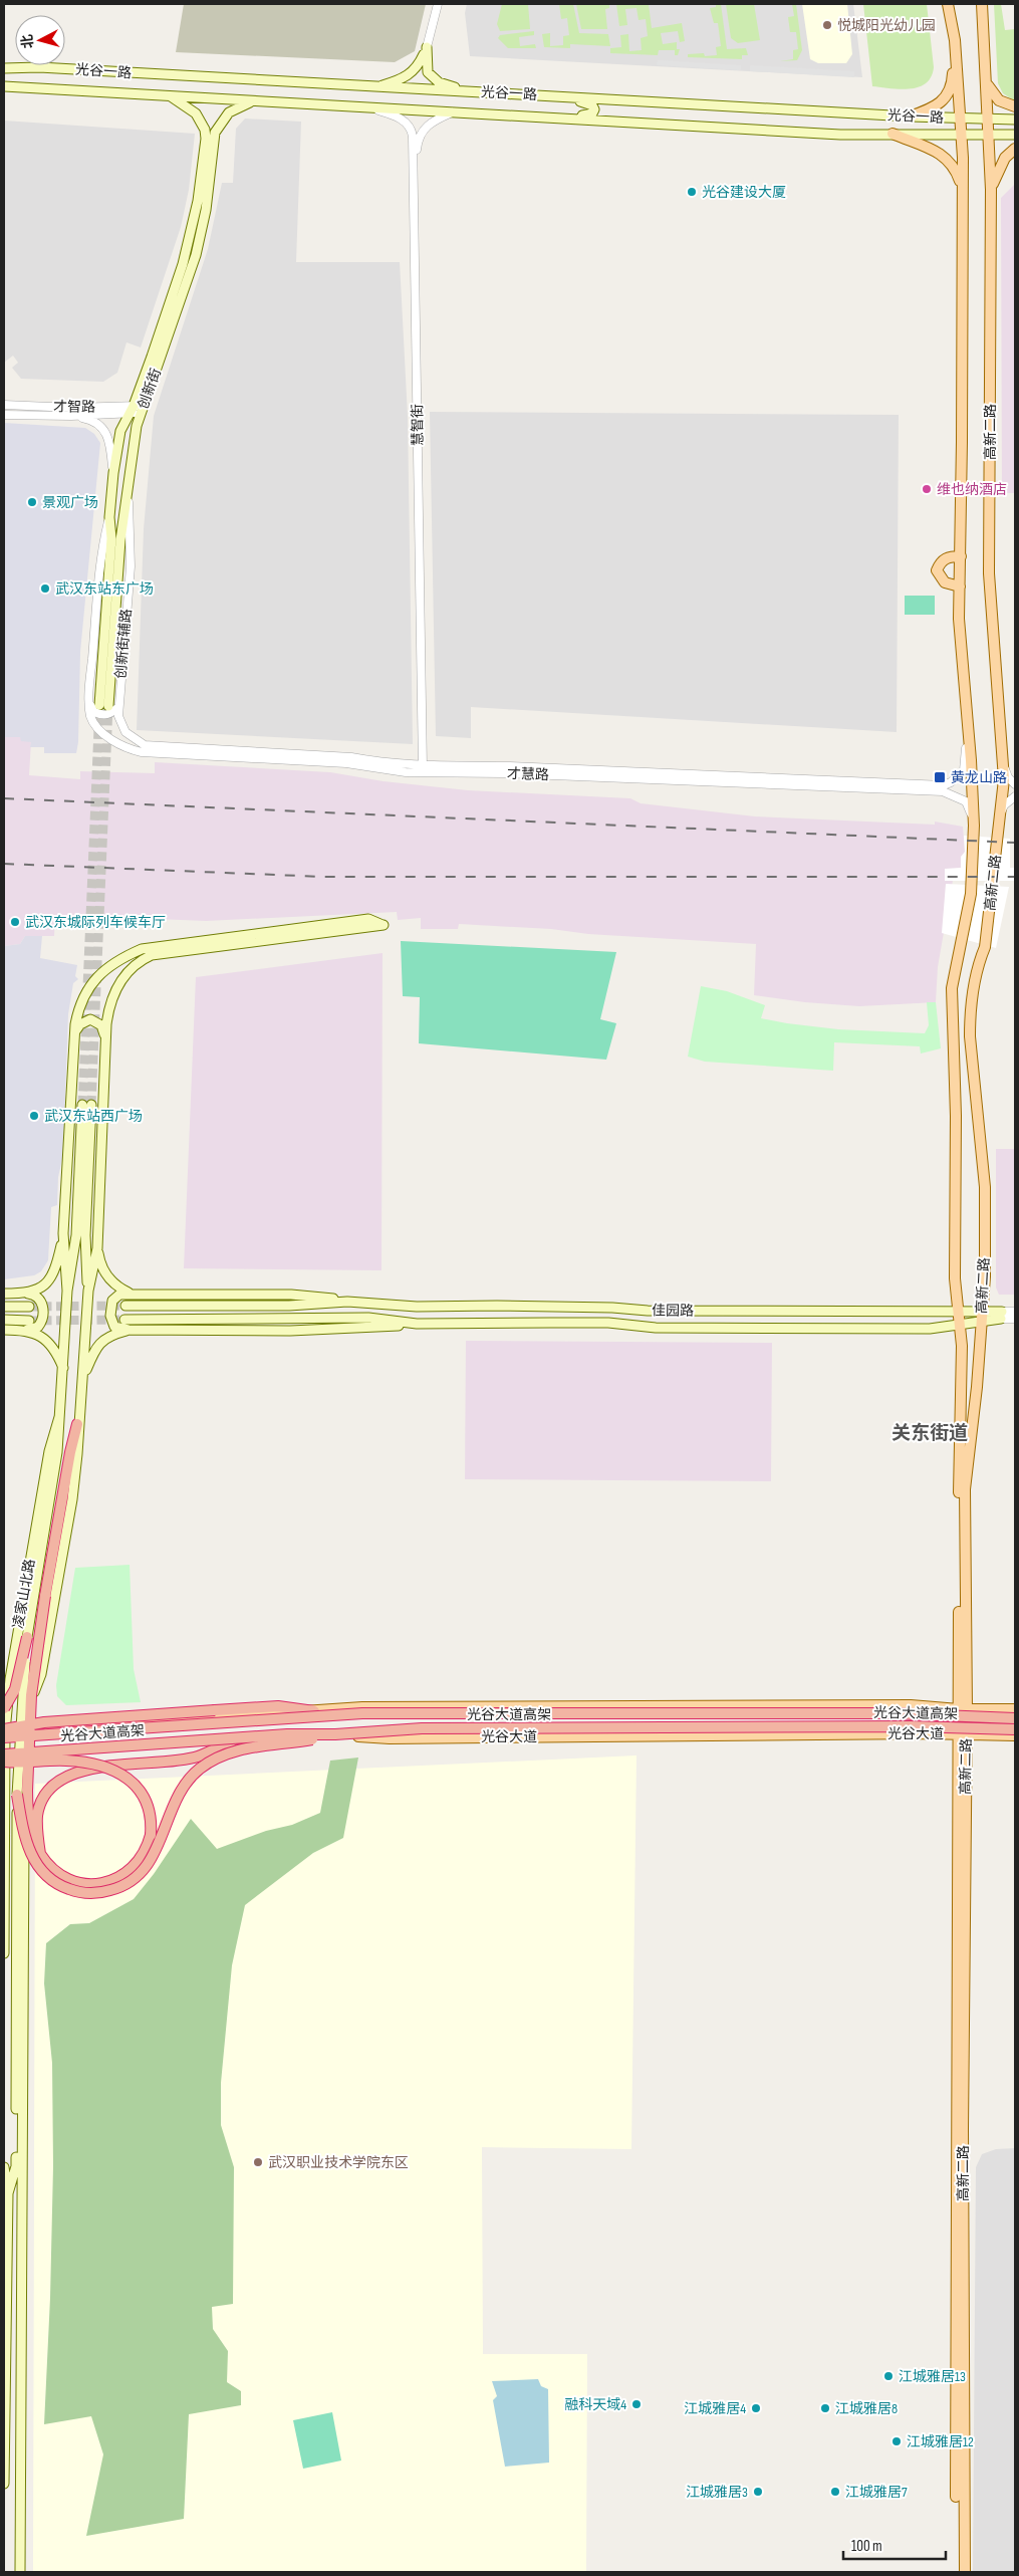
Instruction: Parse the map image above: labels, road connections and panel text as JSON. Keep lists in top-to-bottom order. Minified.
{"streets":{"highway":["光谷大道高架"],"main road":["光谷一路","创新街","高新二路","佳园路","凌家山北路","光谷大道"],"street":["才智路","慧智街","创新街辅路","才慧路"]},"crossings":[["光谷一路","创新街"],["光谷一路","慧智街"],["光谷一路","高新二路"],["创新街","才智路"],["创新街","创新街辅路"],["创新街","才慧路"],["慧智街","才慧路"],["高新二路","才慧路"],["高新二路","佳园路"],["高新二路","光谷大道"],["创新街辅路","才慧路"],["凌家山北路","光谷大道高架"],["凌家山北路","光谷大道"],["光谷大道高架","光谷大道"]],"districts":["关东街道"],"places":{"other":["悦城阳光幼儿园","光谷建设大厦","维也纳酒店","景观广场","武汉东站东广场","武汉东城际列车候车厅","武汉东站西广场","武汉职业技术学院东区","江城雅居13","融科天域4","江城雅居4","江城雅居8","江城雅居12","江城雅居3","江城雅居7"],"transit":["黄龙山路"]},"scale_bar":"100 m","north":"left"}
